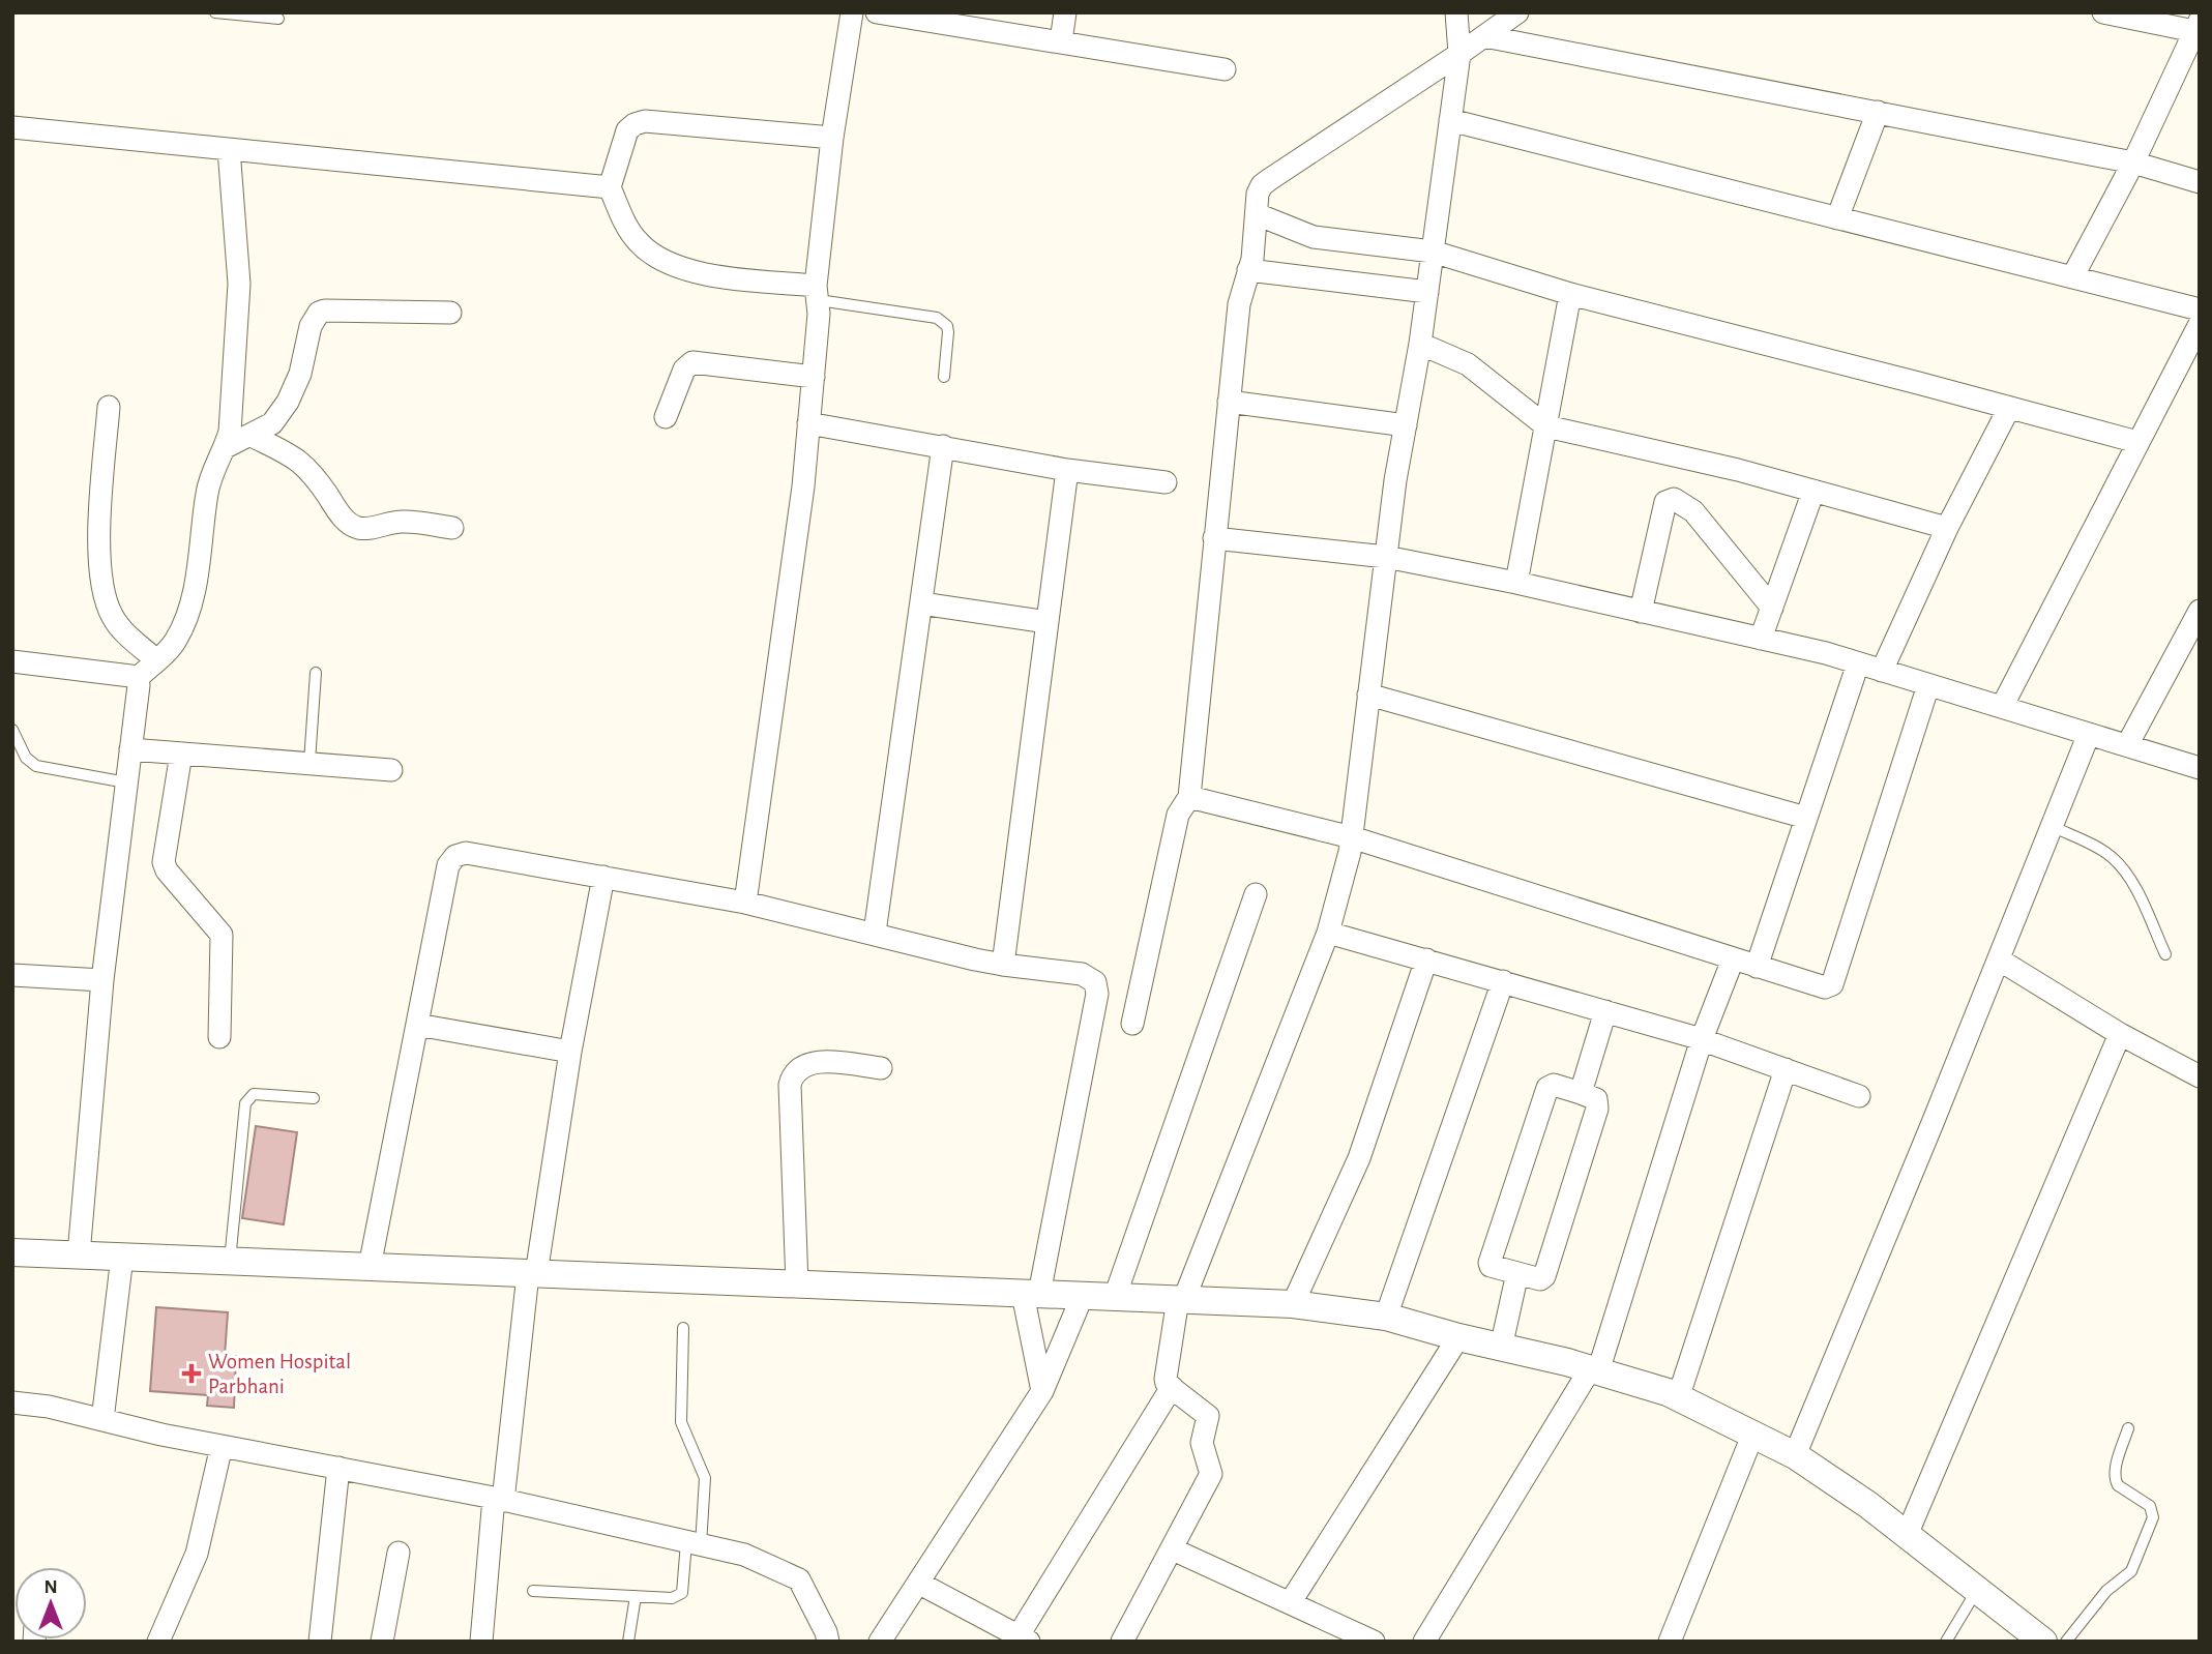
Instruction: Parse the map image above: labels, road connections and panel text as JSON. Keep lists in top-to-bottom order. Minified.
{"places":{"health":["Women Hospital Parbhani"]},"north":"top"}
